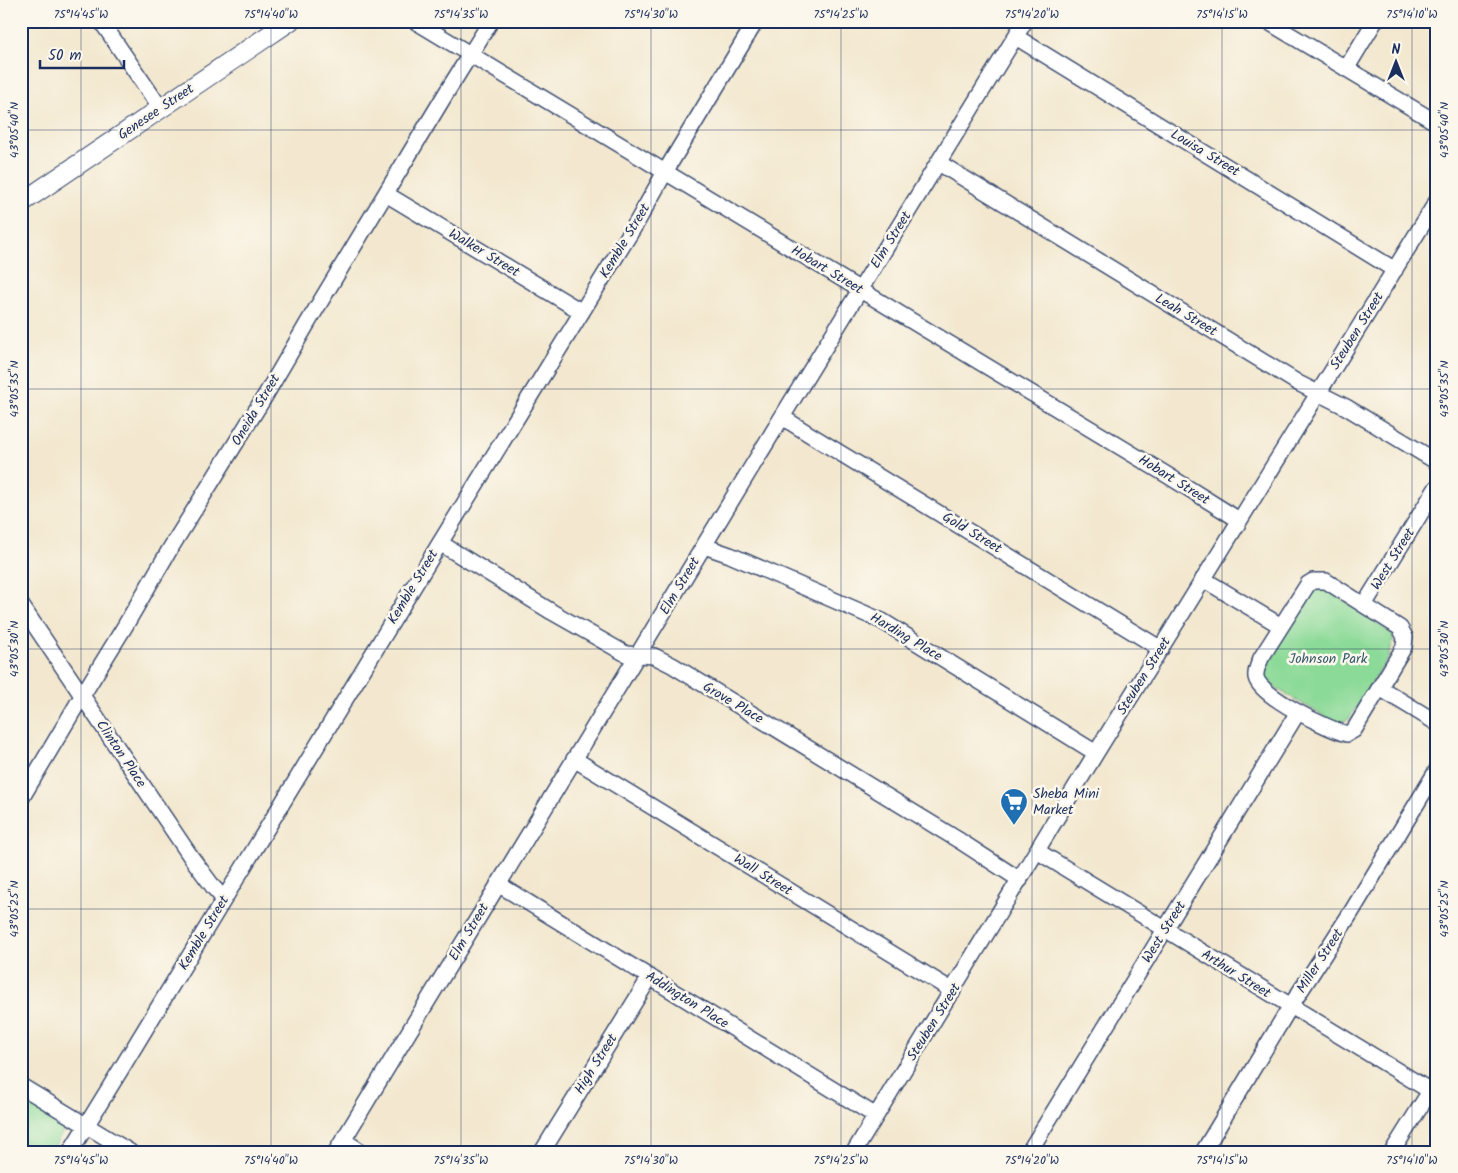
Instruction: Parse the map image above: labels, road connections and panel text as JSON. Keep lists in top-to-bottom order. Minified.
{"streets":{"main road":["Genesee Street"],"street":["Louisa Street","Elm Street","Kemble Street","Walker Street","Hobart Street","Leah Street","Steuben Street","Oneida Street","Gold Street","West Street","Harding Place","Grove Place","Clinton Place","Wall Street","Miller Street","Arthur Street","Addington Place","High Street"]},"crossings":[["Louisa Street","Elm Street"],["Louisa Street","Steuben Street"],["Elm Street","Hobart Street"],["Elm Street","Leah Street"],["Elm Street","Gold Street"],["Elm Street","Harding Place"],["Elm Street","Grove Place"],["Elm Street","Wall Street"],["Elm Street","Addington Place"],["Kemble Street","Walker Street"],["Kemble Street","Hobart Street"],["Kemble Street","Grove Place"],["Kemble Street","Clinton Place"],["Walker Street","Oneida Street"],["Hobart Street","Steuben Street"],["Hobart Street","Oneida Street"],["Leah Street","Steuben Street"],["Steuben Street","Gold Street"],["Steuben Street","Harding Place"],["Steuben Street","Grove Place"],["Steuben Street","Wall Street"],["Steuben Street","Arthur Street"],["Steuben Street","Addington Place"],["Oneida Street","Clinton Place"],["West Street","Arthur Street"],["Miller Street","Arthur Street"],["Addington Place","High Street"]],"parks":["Johnson Park"],"places":{"supermarket":["Sheba Mini Market"]},"scale_bar":"50 m","north":"top","coordinates":["75°14'45\"W","75°14'40\"W","75°14'35\"W","75°14'30\"W","75°14'25\"W","75°14'20\"W","75°14'15\"W","75°14'10\"W","43°05'40\"N","43°05'35\"N","43°05'30\"N","43°05'25\"N"]}
